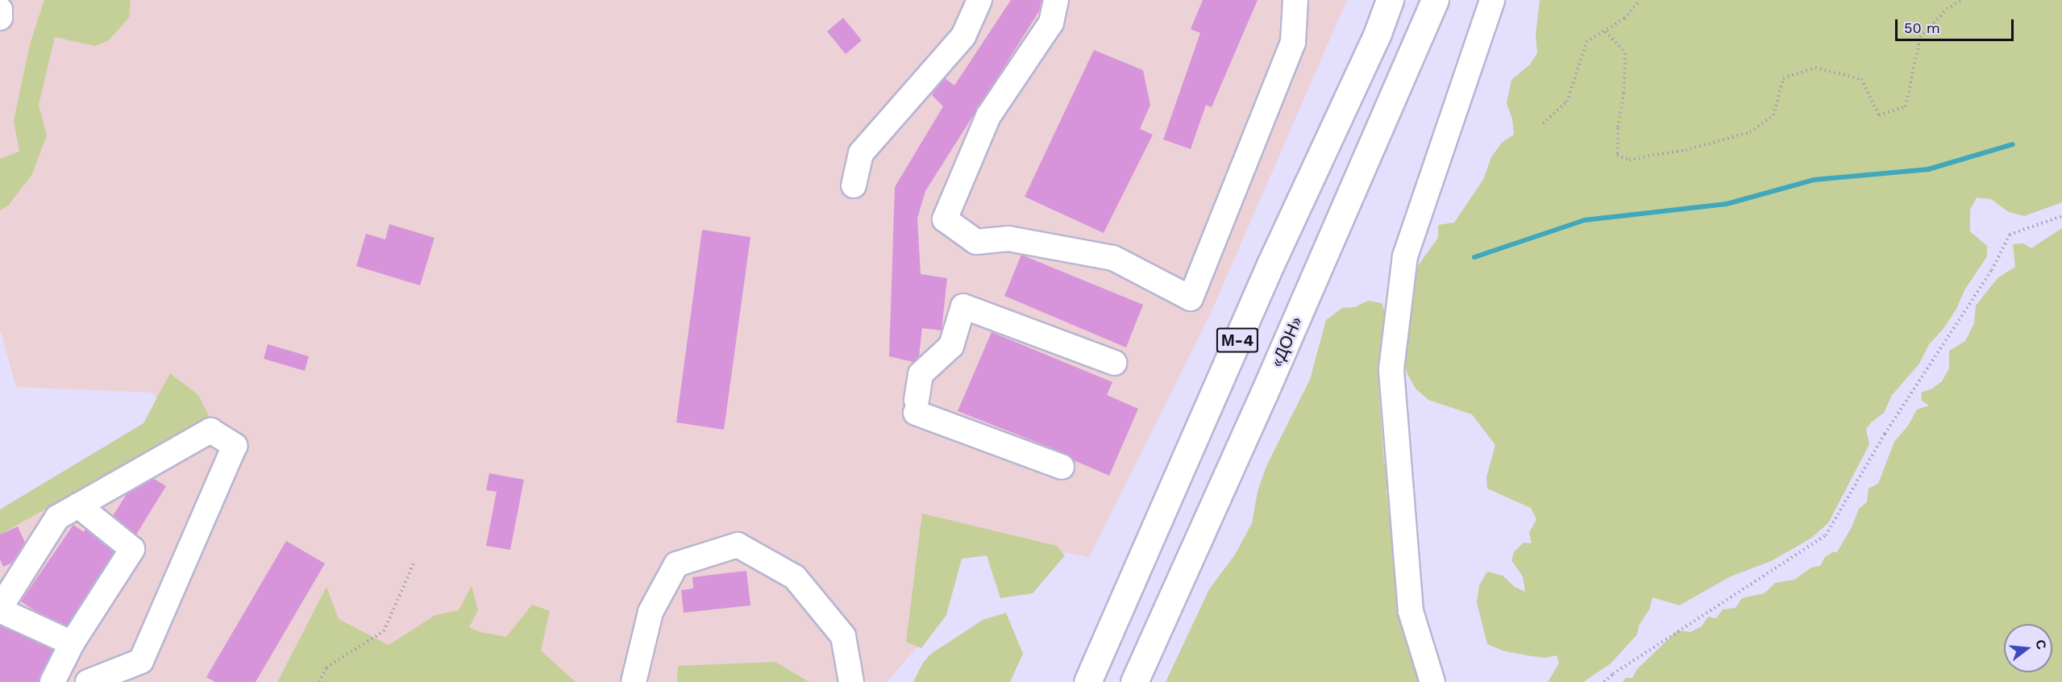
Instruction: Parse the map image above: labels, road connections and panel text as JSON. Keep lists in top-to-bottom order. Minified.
{"streets":{"highway":["М-4","«ДОН»"]},"scale_bar":"50 m","north":"right"}
